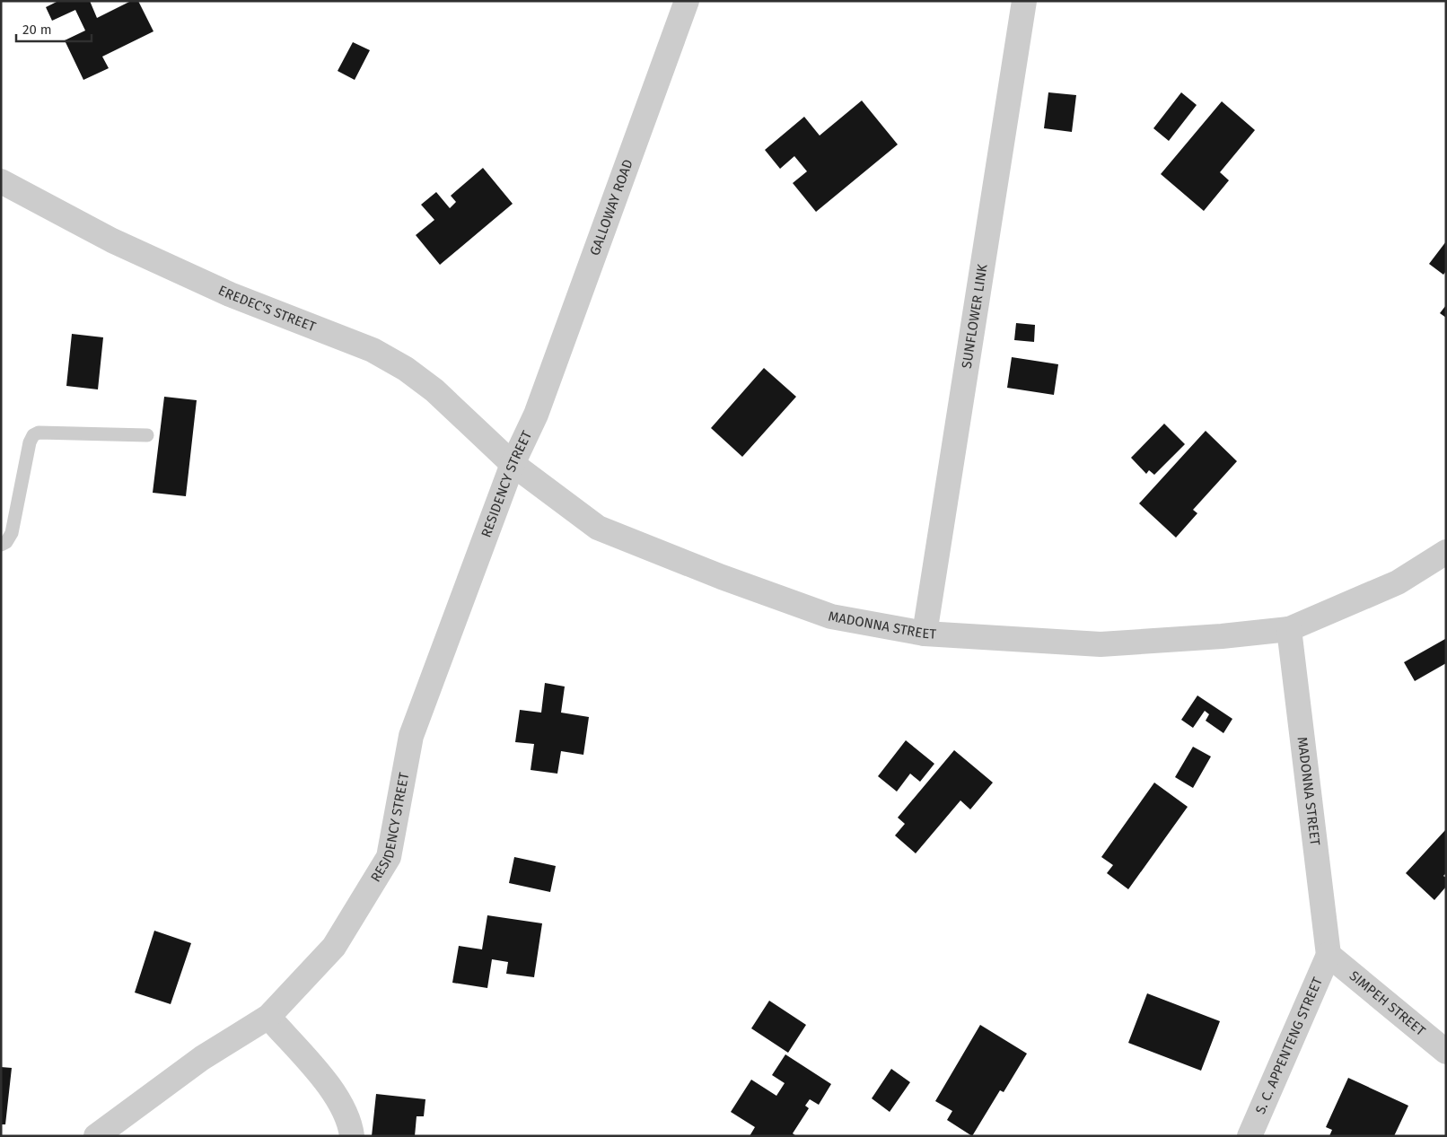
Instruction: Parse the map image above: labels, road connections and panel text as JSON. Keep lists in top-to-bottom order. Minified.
{"streets":{"street":["GALLOWAY ROAD","EREDEC'S STREET","SUNFLOWER LINK","RESIDENCY STREET","MADONNA STREET","SIMPEH STREET","S. C. APPENTENG STREET"]},"crossings":[["GALLOWAY ROAD","RESIDENCY STREET"],["EREDEC'S STREET","RESIDENCY STREET"],["EREDEC'S STREET","MADONNA STREET"],["SUNFLOWER LINK","MADONNA STREET"],["RESIDENCY STREET","MADONNA STREET"],["MADONNA STREET","SIMPEH STREET"],["MADONNA STREET","S. C. APPENTENG STREET"],["SIMPEH STREET","S. C. APPENTENG STREET"]],"scale_bar":"20 m"}
